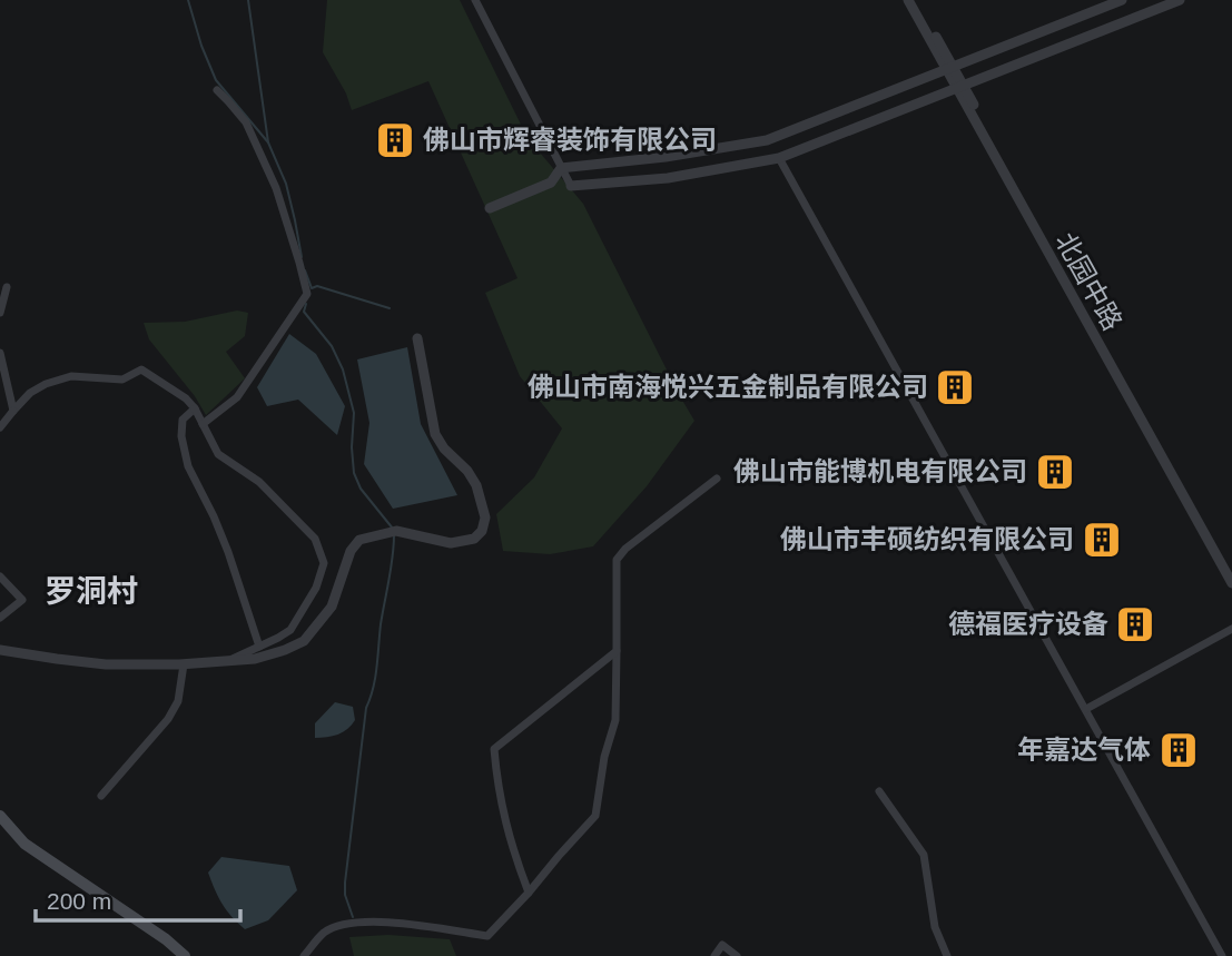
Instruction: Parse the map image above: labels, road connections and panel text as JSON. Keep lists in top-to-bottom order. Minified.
{"streets":{"street":["北园中路"]},"districts":["罗洞村"],"places":{"building":["佛山市辉睿装饰有限公司","佛山市南海悦兴五金制品有限公司","佛山市能博机电有限公司","佛山市丰硕纺织有限公司","德福医疗设备","年嘉达气体"]},"scale_bar":"200 m"}
